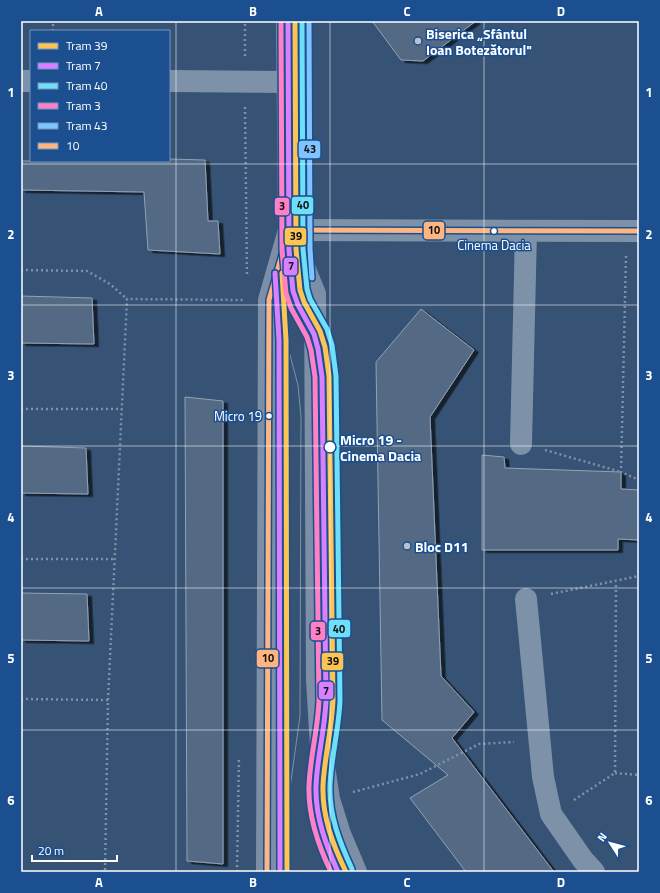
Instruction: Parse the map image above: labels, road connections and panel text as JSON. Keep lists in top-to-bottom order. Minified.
{"places":["Biserica „Sfântul Ioan Botezătorul\"","Cinema Dacia","Micro 19","Micro 19 - Cinema Dacia","Bloc D11"],"lines":["tram line 39","tram line 7","tram line 40","tram line 3","tram line 43","transit line 10"],"legend":["Tram 39","Tram 7","Tram 40","Tram 3","Tram 43","10"],"scale_bar":"20 m","north":"top left","grid":{"columns":["A","B","C","D"],"rows":["1","2","3","4","5","6"]}}
